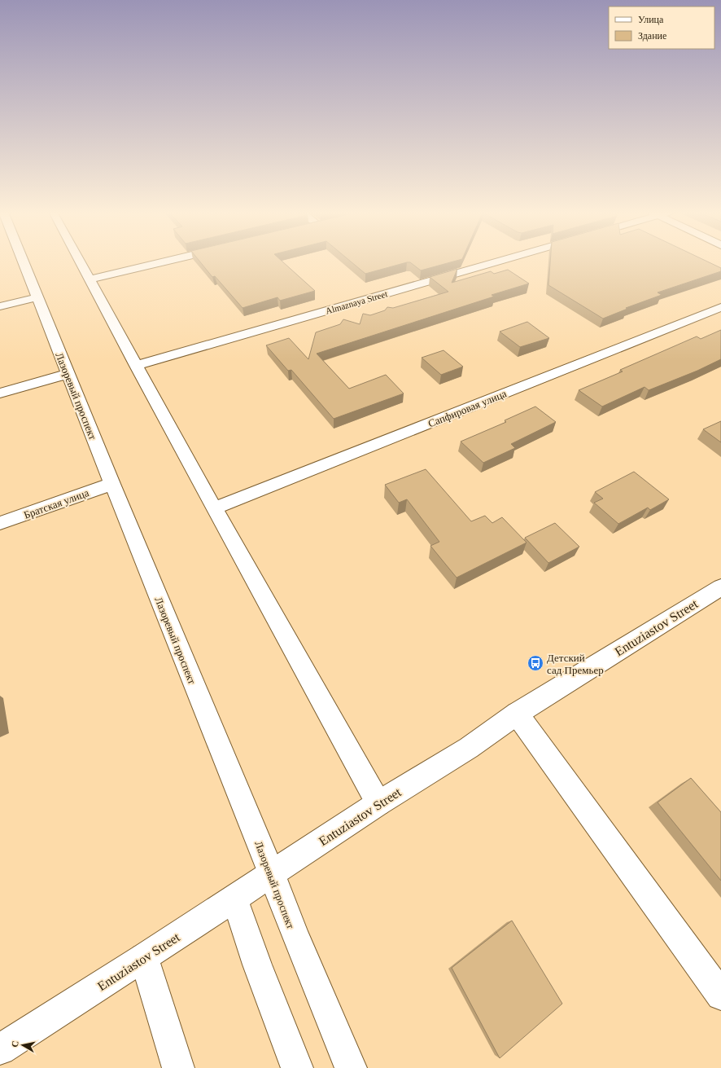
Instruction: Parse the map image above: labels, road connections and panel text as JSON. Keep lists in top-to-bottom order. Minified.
{"streets":{"street":["Almaznaya Street","Лазоревый проспект","Сапфировая улица","Братская улица","Entuziastov Street"]},"crossings":[["Лазоревый проспект","Братская улица"],["Лазоревый проспект","Entuziastov Street"]],"places":{"bus stop":["Детский сад Премьер"]},"legend":["Улица","Здание"],"north":"left"}
